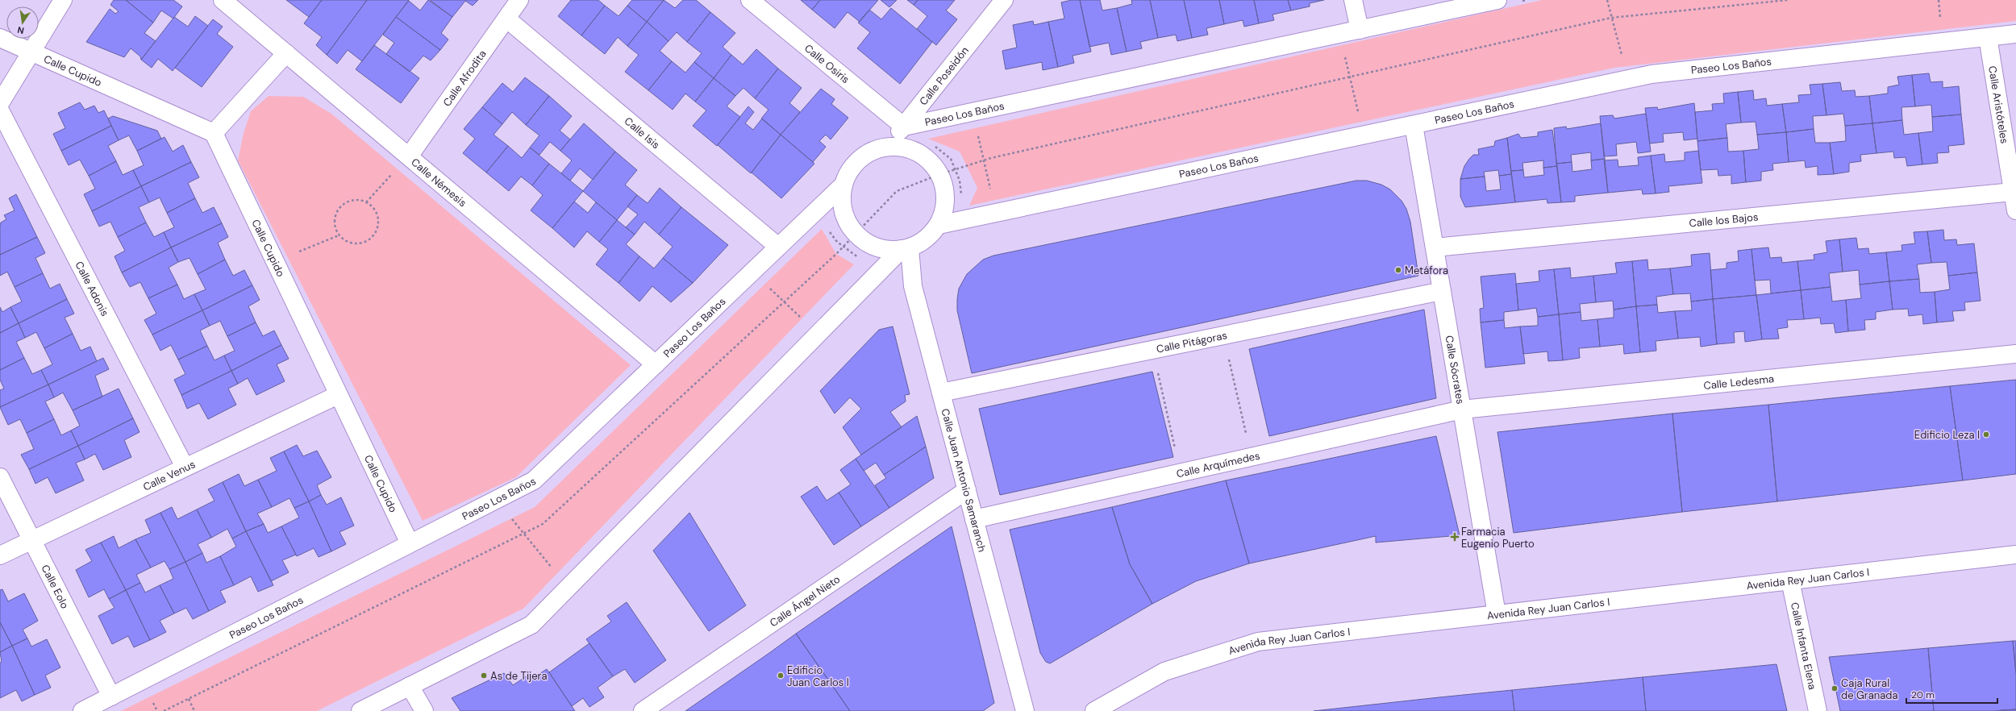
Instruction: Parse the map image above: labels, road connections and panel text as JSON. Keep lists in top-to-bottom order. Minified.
{"streets":{"street":["Calle Osiris","Paseo Los Baños","Calle Cupido","Calle Poseidón","Calle Afrodita","Calle Aristóteles","Calle Isis","Calle Némesis","Calle los Bajos","Calle Adonis","Calle Pitágoras","Calle Sócrates","Calle Ledesma","Calle Arquímedes","Calle Venus","Calle Juan Antonio Samaranch","Avenida Rey Juan Carlos I","Calle Eolo","Calle Ángel Nieto","Calle Infanta Elena"]},"crossings":[["Calle Osiris","Paseo Los Baños"],["Calle Osiris","Calle Poseidón"],["Paseo Los Baños","Calle Cupido"],["Paseo Los Baños","Calle Poseidón"],["Paseo Los Baños","Calle Aristóteles"],["Paseo Los Baños","Calle Isis"],["Paseo Los Baños","Calle Némesis"],["Paseo Los Baños","Calle Sócrates"],["Paseo Los Baños","Calle Eolo"],["Calle Cupido","Calle Venus"],["Calle Afrodita","Calle Isis"],["Calle Afrodita","Calle Némesis"],["Calle Aristóteles","Calle los Bajos"],["Calle los Bajos","Calle Sócrates"],["Calle Adonis","Calle Venus"],["Calle Pitágoras","Calle Sócrates"],["Calle Pitágoras","Calle Juan Antonio Samaranch"],["Calle Sócrates","Calle Ledesma"],["Calle Sócrates","Calle Arquímedes"],["Calle Sócrates","Avenida Rey Juan Carlos I"],["Calle Ledesma","Calle Arquímedes"],["Calle Arquímedes","Calle Juan Antonio Samaranch"],["Calle Venus","Calle Eolo"],["Calle Juan Antonio Samaranch","Calle Ángel Nieto"],["Avenida Rey Juan Carlos I","Calle Infanta Elena"]],"places":{"other":["Metáfora","Edificio Leza I","As de Tijera","Edificio Juan Carlos I","Caja Rural de Granada"],"health":["Farmacia Eugenio Puerto"]},"scale_bar":"20 m","north":"bottom"}
